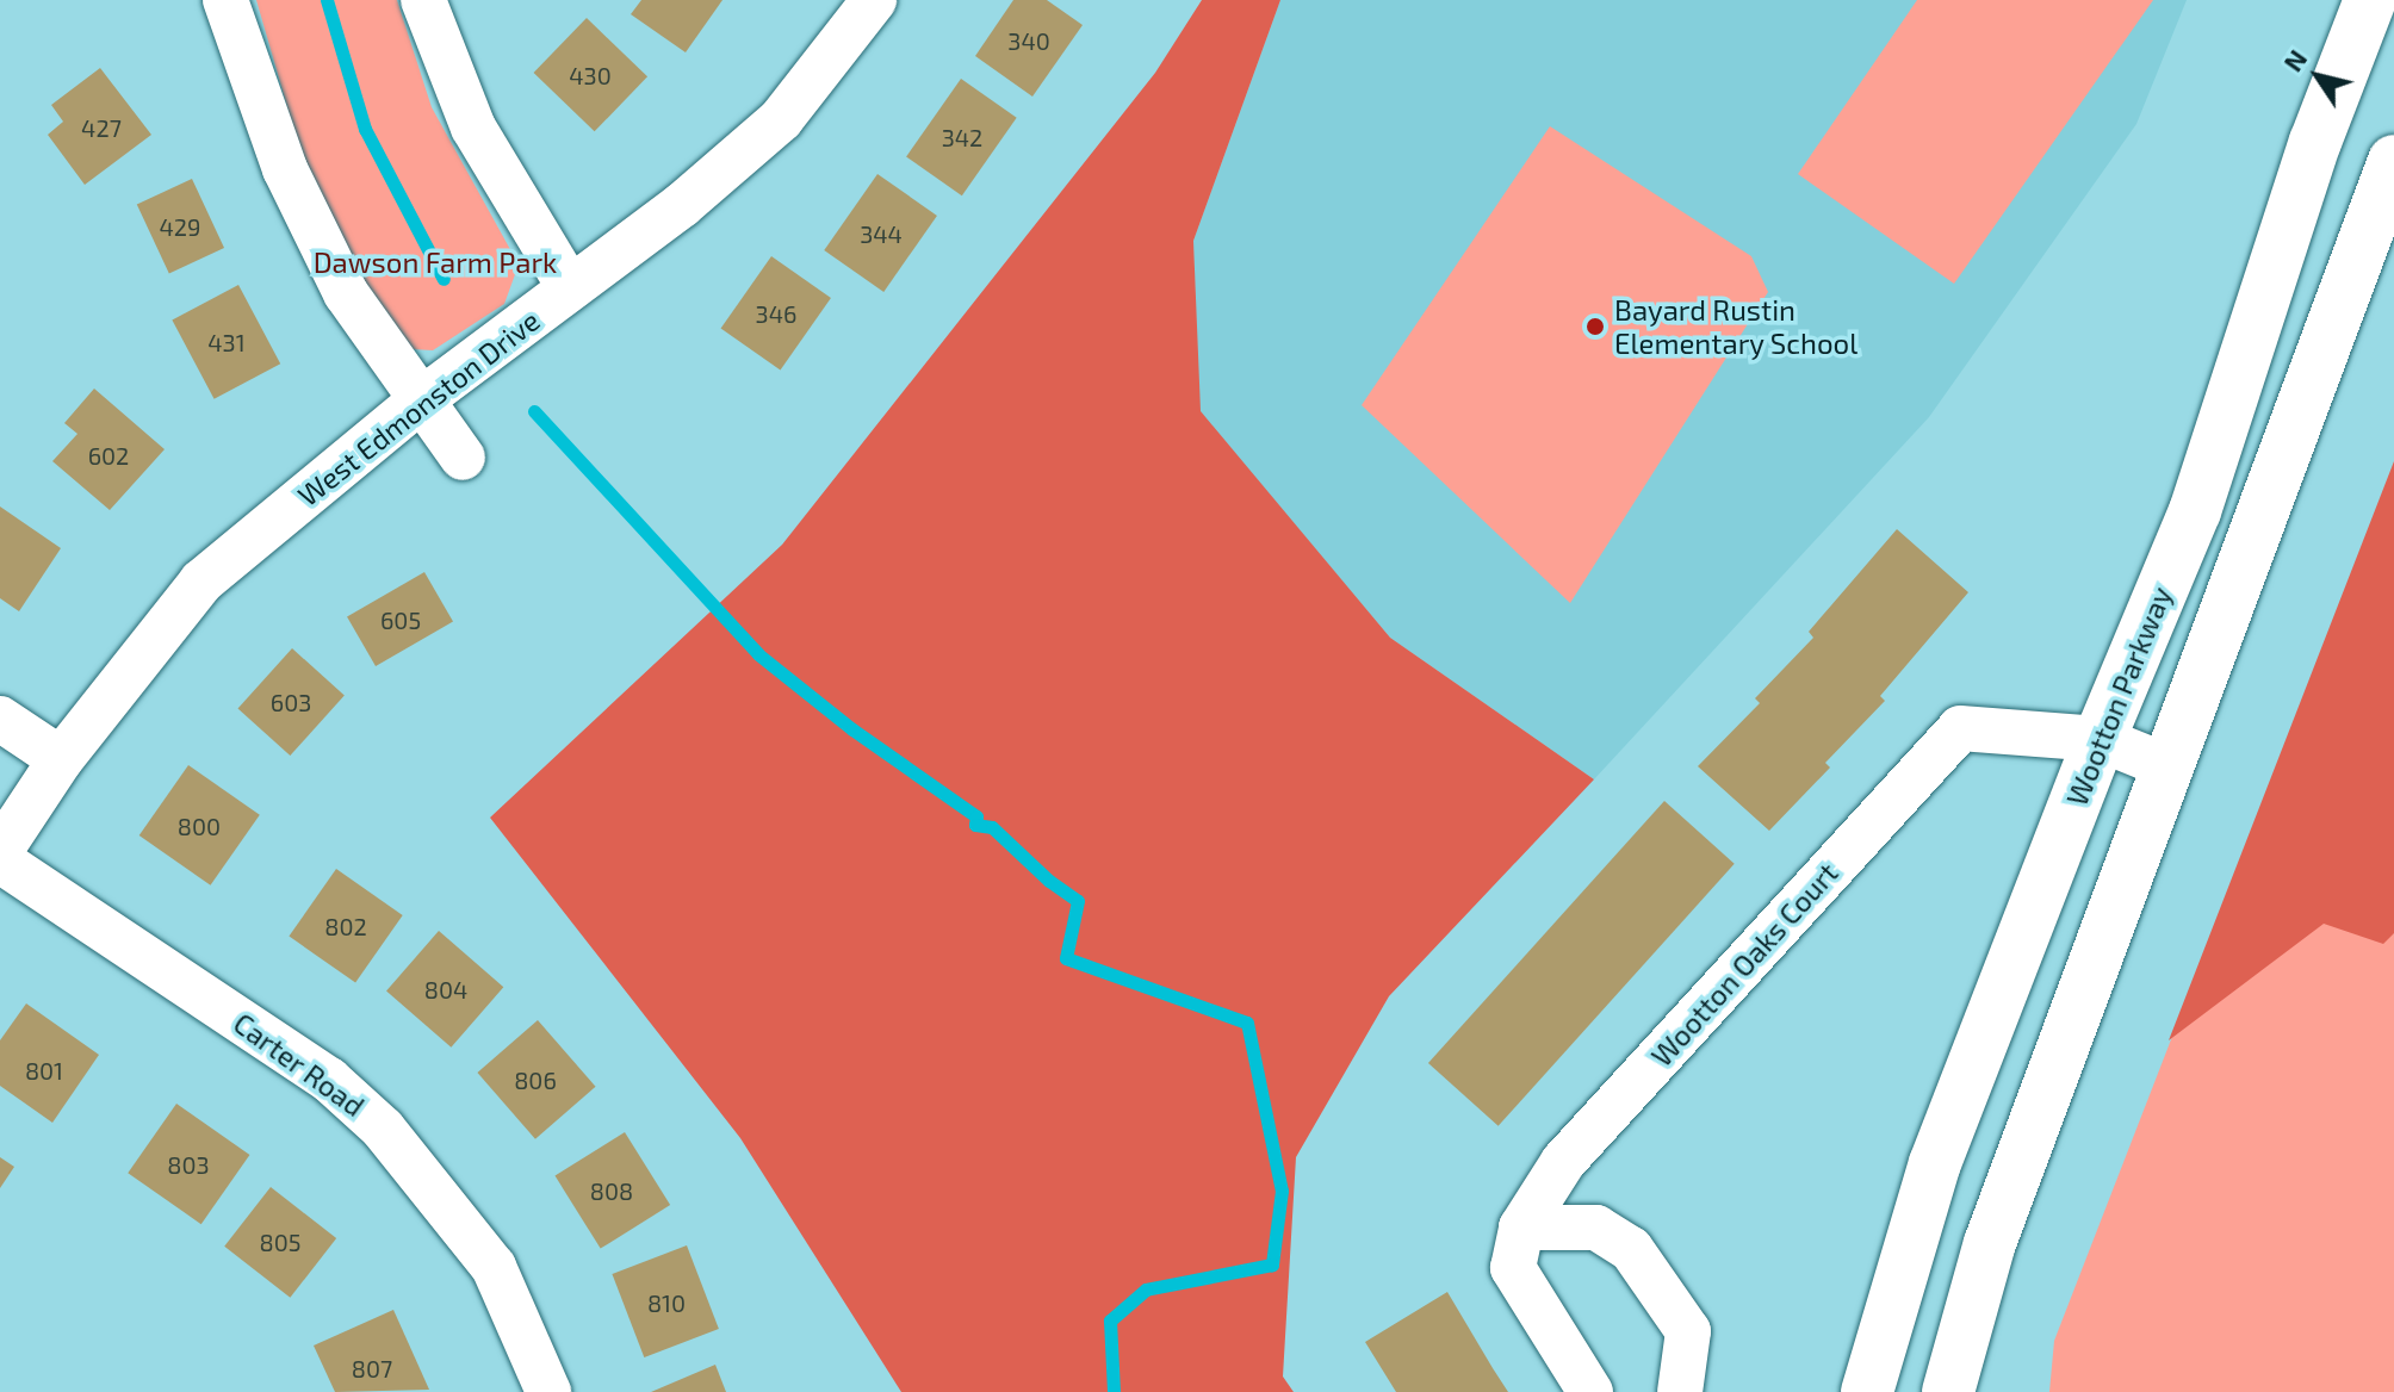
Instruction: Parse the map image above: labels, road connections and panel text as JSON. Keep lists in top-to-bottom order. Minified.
{"streets":{"main road":["Wootton Parkway"],"street":["West Edmonston Drive","Wootton Oaks Court","Carter Road"]},"crossings":[["Wootton Parkway","Wootton Oaks Court"]],"parks":["Dawson Farm Park"],"places":["Bayard Rustin Elementary School"],"house_numbers":["340","430","427","342","429","344","346","431","602","605","603","800","802","804","801","806","803","808","805","810","807"],"north":"top left"}
